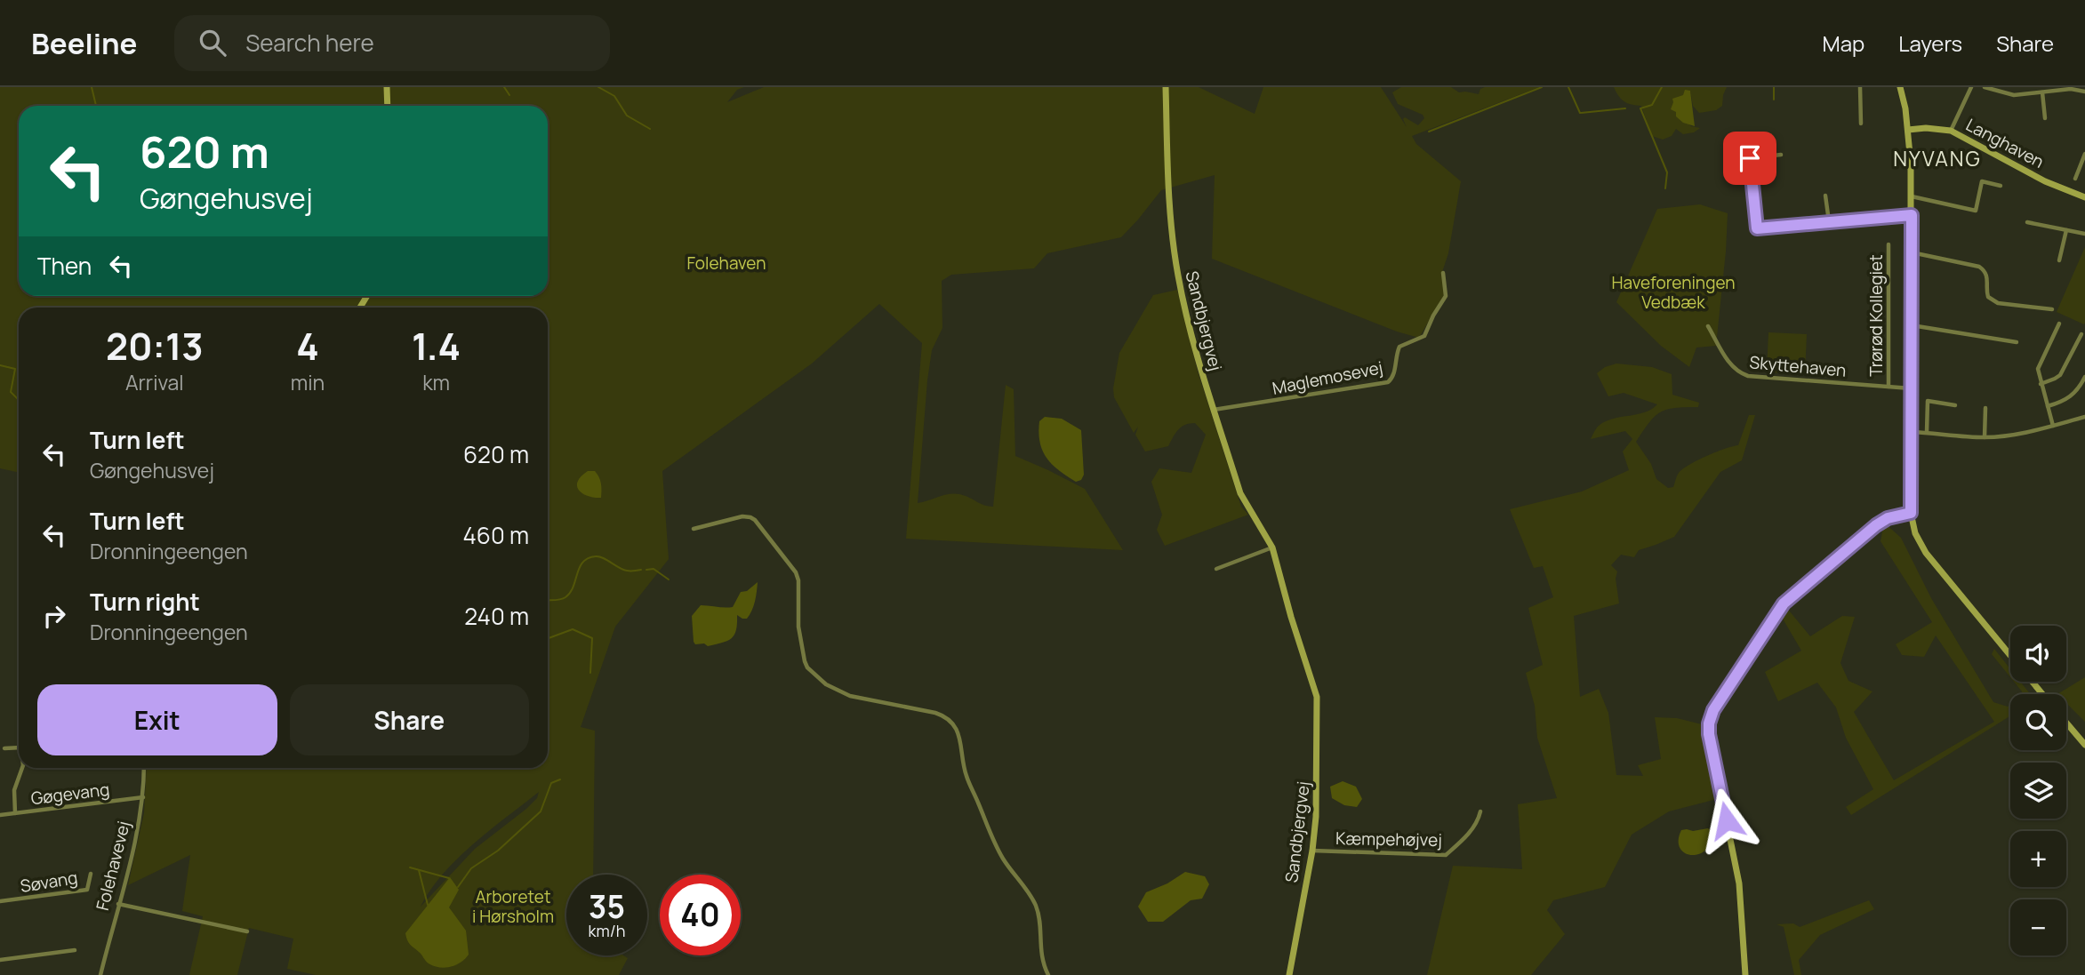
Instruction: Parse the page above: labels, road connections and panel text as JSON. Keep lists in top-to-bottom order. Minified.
{"streets":{"street":["Langhaven","Trørød Kollegiet","Sandbjergvej","Skyttehaven","Maglemosevej","Gøgevang","Kæmpehøjvej","Folehavevej","Søvang"]},"crossings":[["Trørød Kollegiet","Skyttehaven"],["Sandbjergvej","Maglemosevej"],["Sandbjergvej","Kæmpehøjvej"],["Gøgevang","Folehavevej"]],"districts":["NYVANG"],"parks":["Folehaven","Haveforeningen Vedbæk","Arboretet i Hørsholm"],"page":{"header":"Beeline","search":"Search here","nav":["Map","Layers","Share"],"turn":["620 m","Gøngehusvej"],"then":"Then","eta":["20:13","Arrival","4","min","1.4","km"],"list":[{"name":"Turn left","note":"Gøngehusvej","value":"620 m"},{"name":"Turn left","note":"Dronningeengen","value":"460 m"},{"name":"Turn right","note":"Dronningeengen","value":"240 m"}],"map_buttons":["+","−"],"buttons":["Exit","Share"],"speed":"35 km/h","limit":"40"}}
